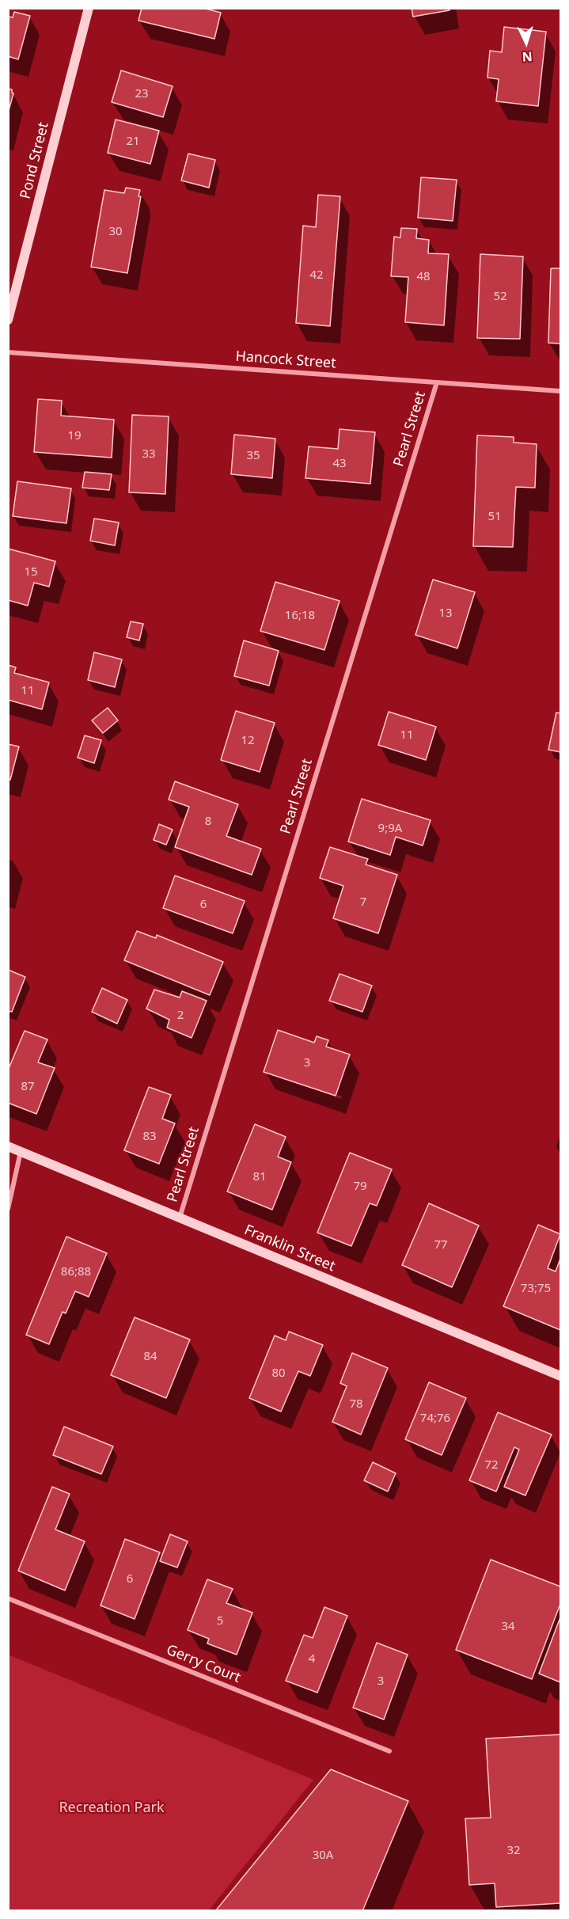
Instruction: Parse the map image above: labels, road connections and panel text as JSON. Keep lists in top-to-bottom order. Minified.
{"streets":{"main road":["Pond Street","Franklin Street"],"street":["Hancock Street","Pearl Street","Gerry Court"]},"crossings":[["Hancock Street","Pearl Street"],["Pearl Street","Franklin Street"]],"parks":["Recreation Park"],"house_numbers":["23","21","30","42","48","52","19","33","35","43","51","15","13","16;18","11","11","12","8","9;9A","7","6","2","3","87","83","81","79","77","86;88","73;75","84","80","78","74;76","72","6","5","34","4","3","32","30A"],"north":"bottom"}
